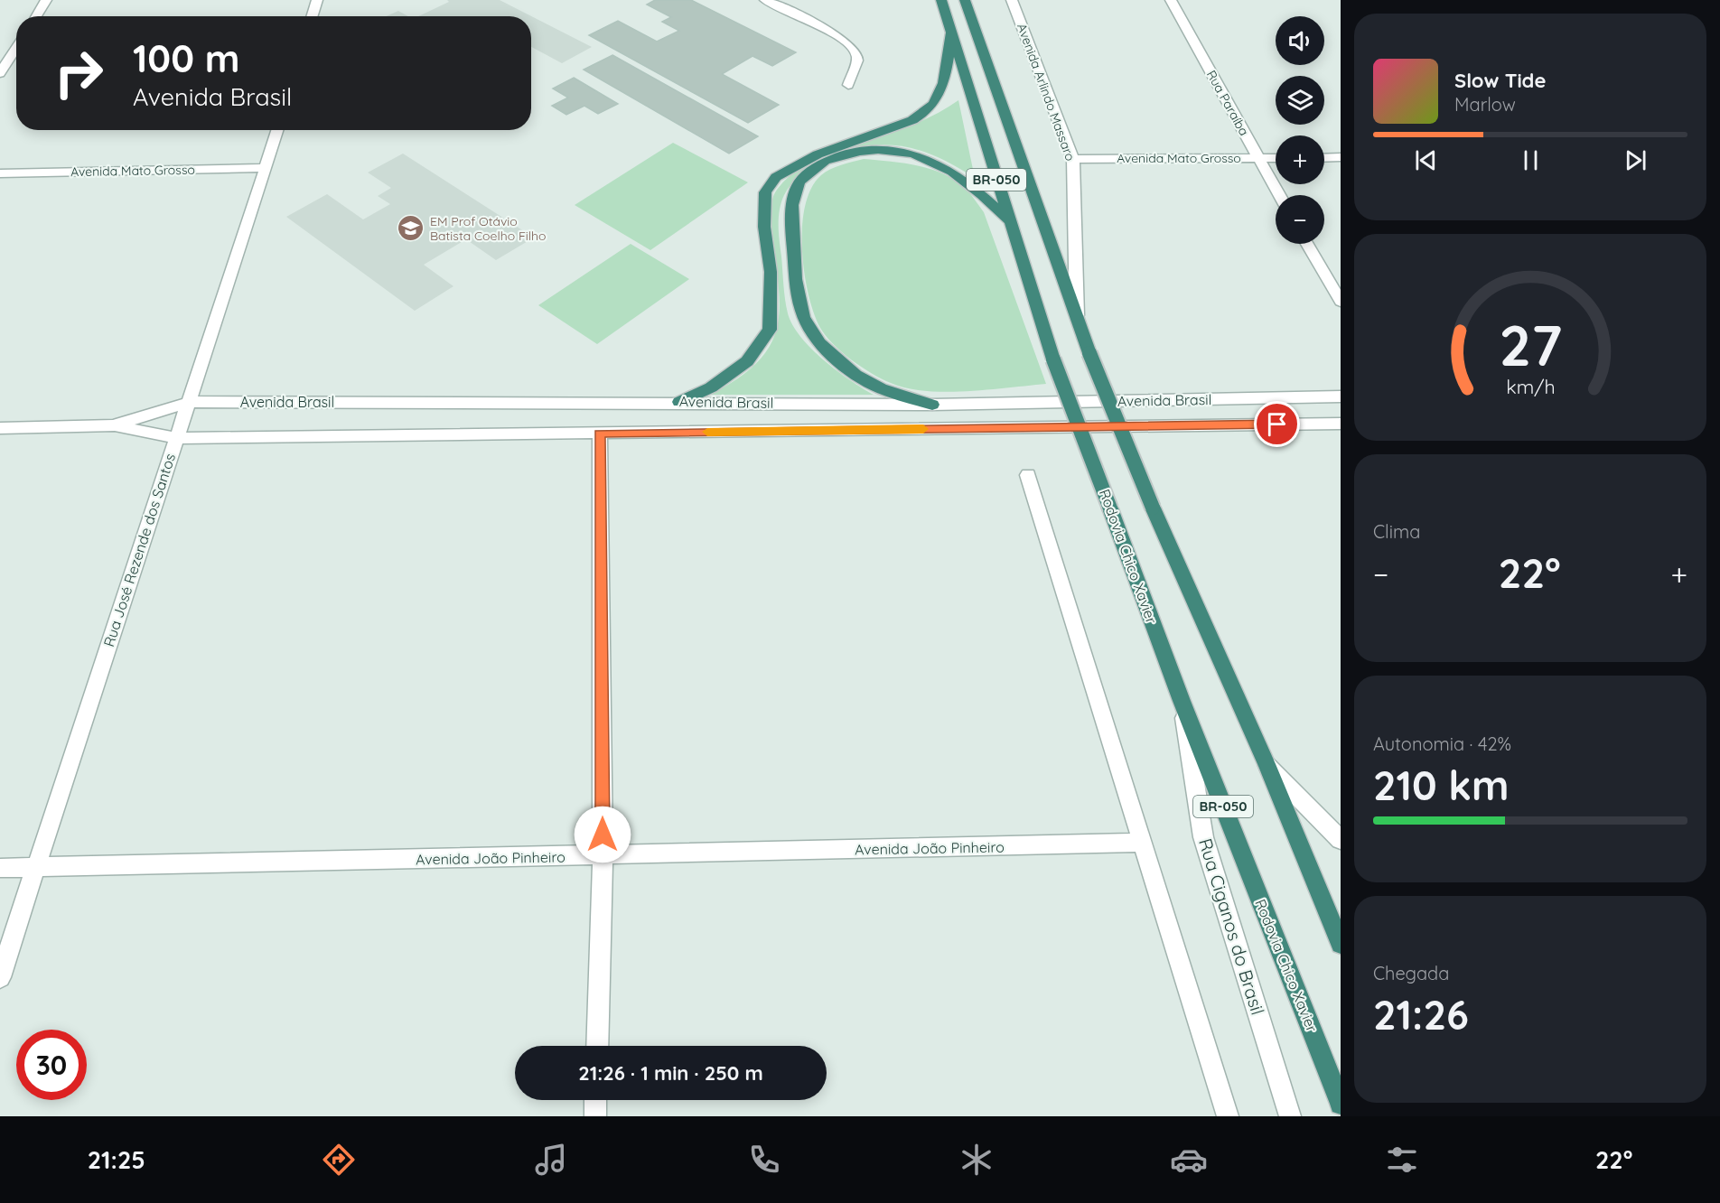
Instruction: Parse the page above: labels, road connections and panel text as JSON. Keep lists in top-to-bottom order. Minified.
{"streets":{"highway":["BR-050","Rodovia Chico Xavier"],"street":["Avenida Arlindo Massaro","Rua Paraíba","Avenida Mato Grosso","Avenida Brasil","Rua José Rezende dos Santos","Avenida João Pinheiro","Rua Ciganos do Brasil"]},"crossings":[["Avenida Arlindo Massaro","Avenida Mato Grosso"],["Avenida Arlindo Massaro","BR-050"],["Rua Paraíba","Avenida Mato Grosso"],["Avenida Mato Grosso","Rua José Rezende dos Santos"],["Avenida Brasil","Rua José Rezende dos Santos"],["Rua José Rezende dos Santos","Avenida João Pinheiro"],["Rodovia Chico Xavier","Rua Ciganos do Brasil"]],"places":{"school or university":["EM Prof Otávio Batista Coelho Filho"]},"page":{"map_buttons":["+","−"],"turn":["100 m","Avenida Brasil"],"song":["Slow Tide","Marlow"],"tile":["Clima",["Autonomia · 42%","210 km"],["Chegada","21:26"]],"heat":["−","22°","+"],"limit":"30","trip":"21:26 · 1 min · 250 m","tabs":["21:25","22°"],"gauge":["27","km/h"]}}
